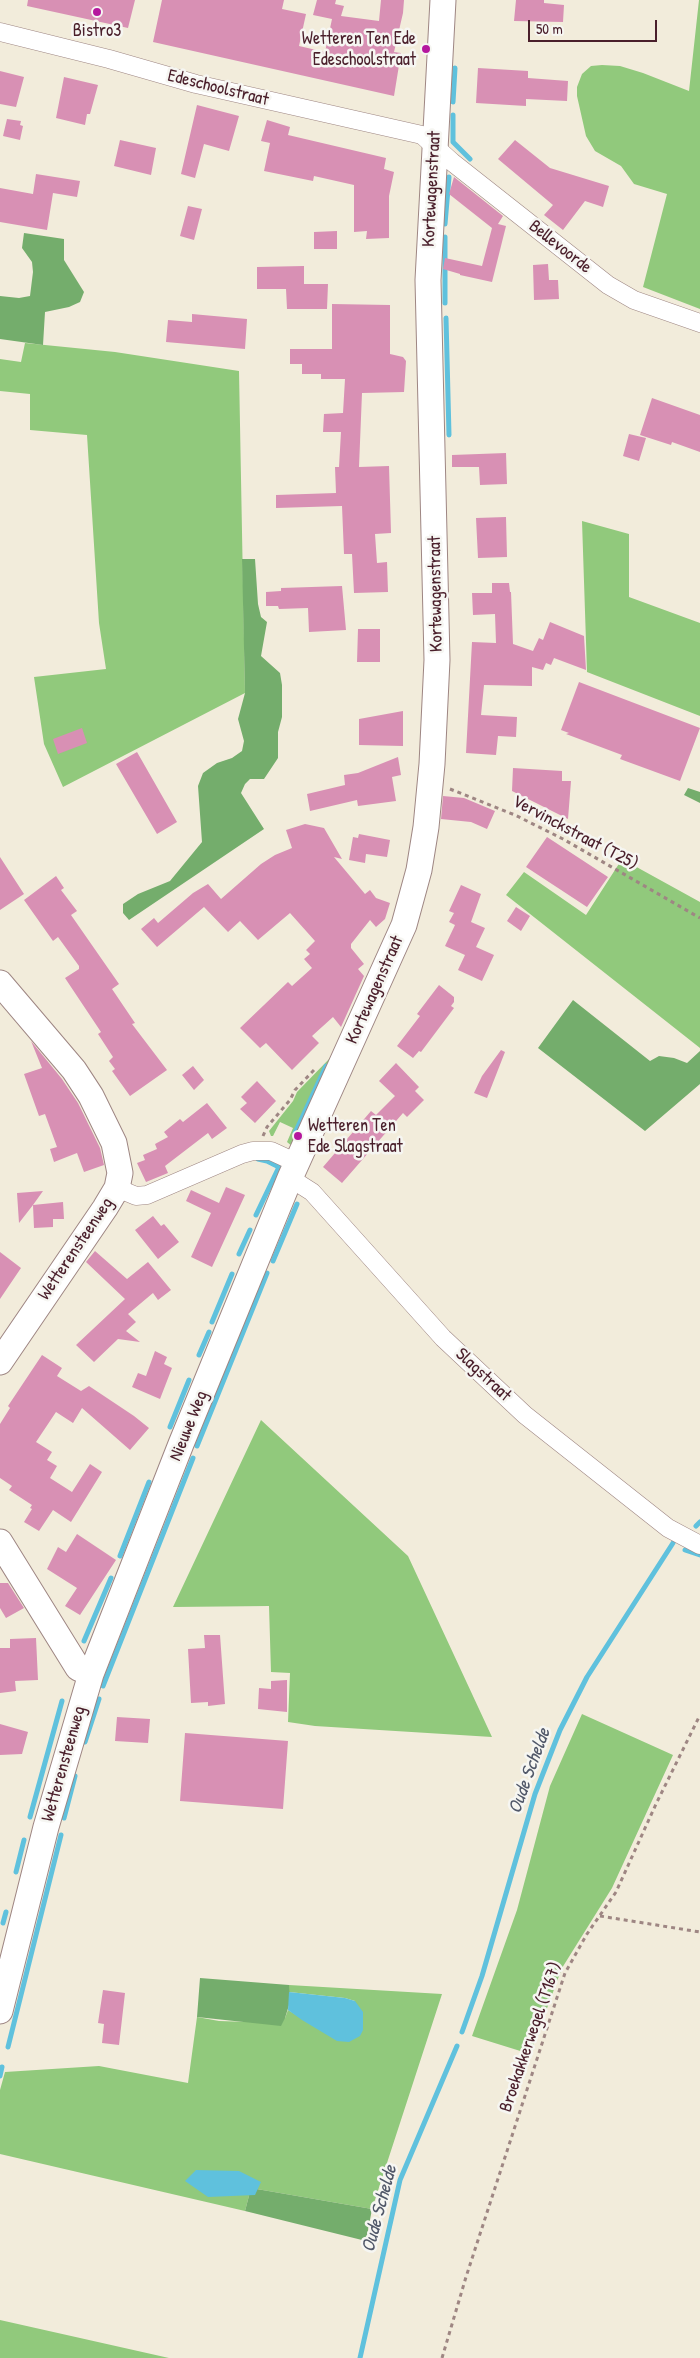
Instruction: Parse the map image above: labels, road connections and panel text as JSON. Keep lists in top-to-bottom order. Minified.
{"streets":{"street":["Edeschoolstraat","Kortewagenstraat","Bellevoorde","Wetterensteenweg","Slagstraat","Nieuwe Weg"],"path":["Vervinckstraat (T25)","Broekakkerwegel (T167)"]},"crossings":[["Edeschoolstraat","Kortewagenstraat"],["Edeschoolstraat","Bellevoorde"],["Kortewagenstraat","Bellevoorde"],["Kortewagenstraat","Vervinckstraat (T25)"],["Kortewagenstraat","Slagstraat"],["Kortewagenstraat","Nieuwe Weg"],["Wetterensteenweg","Nieuwe Weg"],["Slagstraat","Nieuwe Weg"]],"water":["Oude Schelde"],"places":["Bistro3","Wetteren Ten Ede Edeschoolstraat","Wetteren Ten Ede Slagstraat"],"scale_bar":"50 m"}
